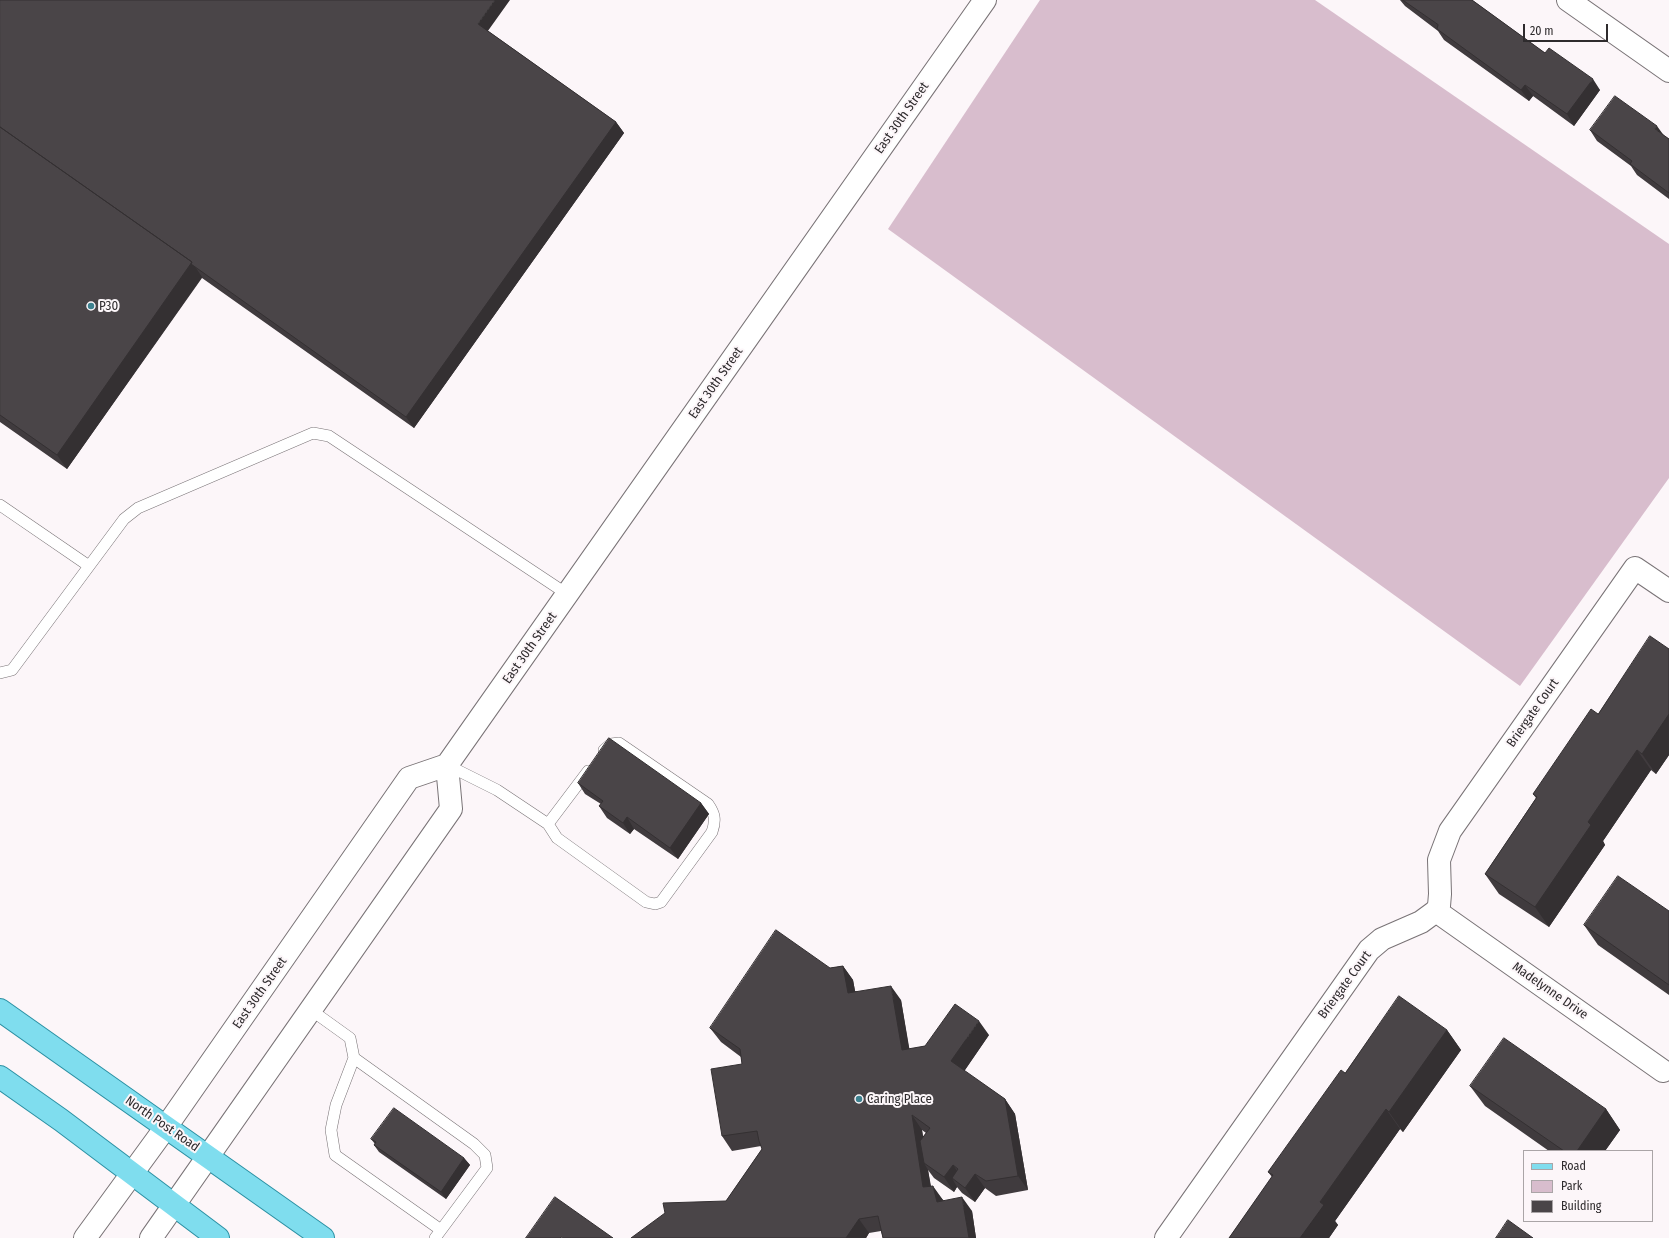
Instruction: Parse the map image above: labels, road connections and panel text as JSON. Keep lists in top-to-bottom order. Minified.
{"streets":{"main road":["East 30th Street","Briergate Court","Madelynne Drive","North Post Road"]},"crossings":[["East 30th Street","North Post Road"],["Briergate Court","Madelynne Drive"]],"places":["P30","Caring Place"],"legend":["Road","Park","Building"],"scale_bar":"20 m"}
